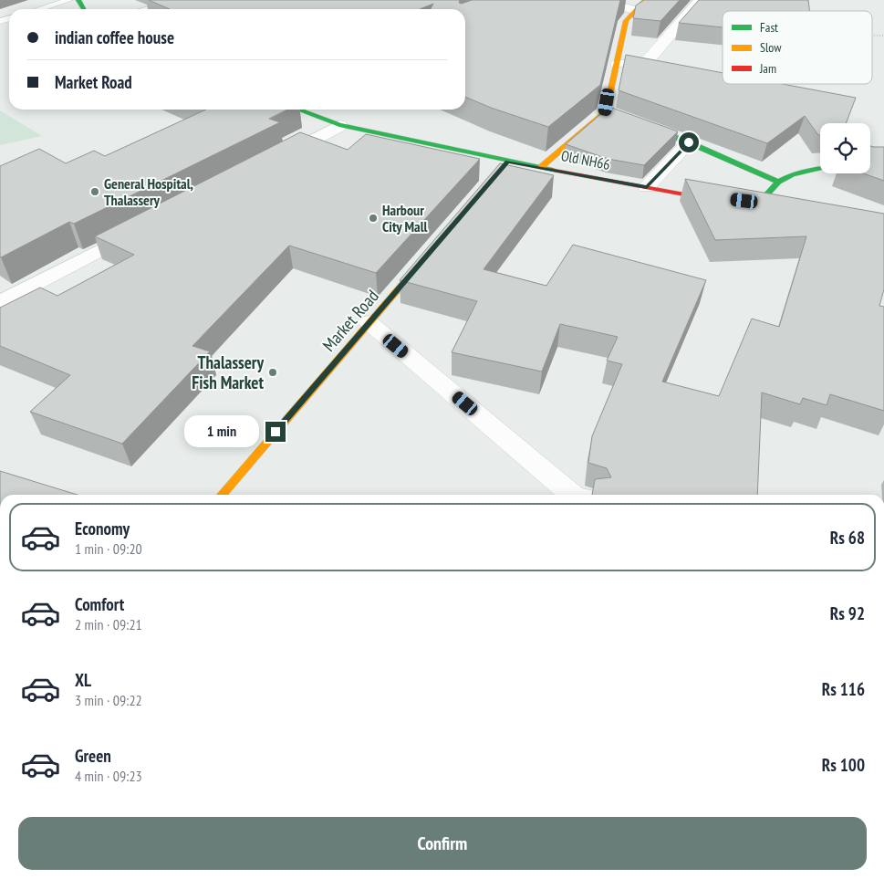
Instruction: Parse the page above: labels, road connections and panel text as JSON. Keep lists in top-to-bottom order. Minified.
{"streets":{"street":["Old NH66","Market Road"]},"places":["General Hospital, Thalassery","Harbour City Mall","Thalassery Fish Market"],"legend":["Fast","Slow","Jam"],"page":{"banner":["indian coffee house","Market Road"],"bubble":"1 min","list":[{"name":"Economy","note":"1 min · 09:20","value":"Rs 68"},{"name":"Comfort","note":"2 min · 09:21","value":"Rs 92"},{"name":"XL","note":"3 min · 09:22","value":"Rs 116"},{"name":"Green","note":"4 min · 09:23","value":"Rs 100"}],"buttons":"Confirm"}}
